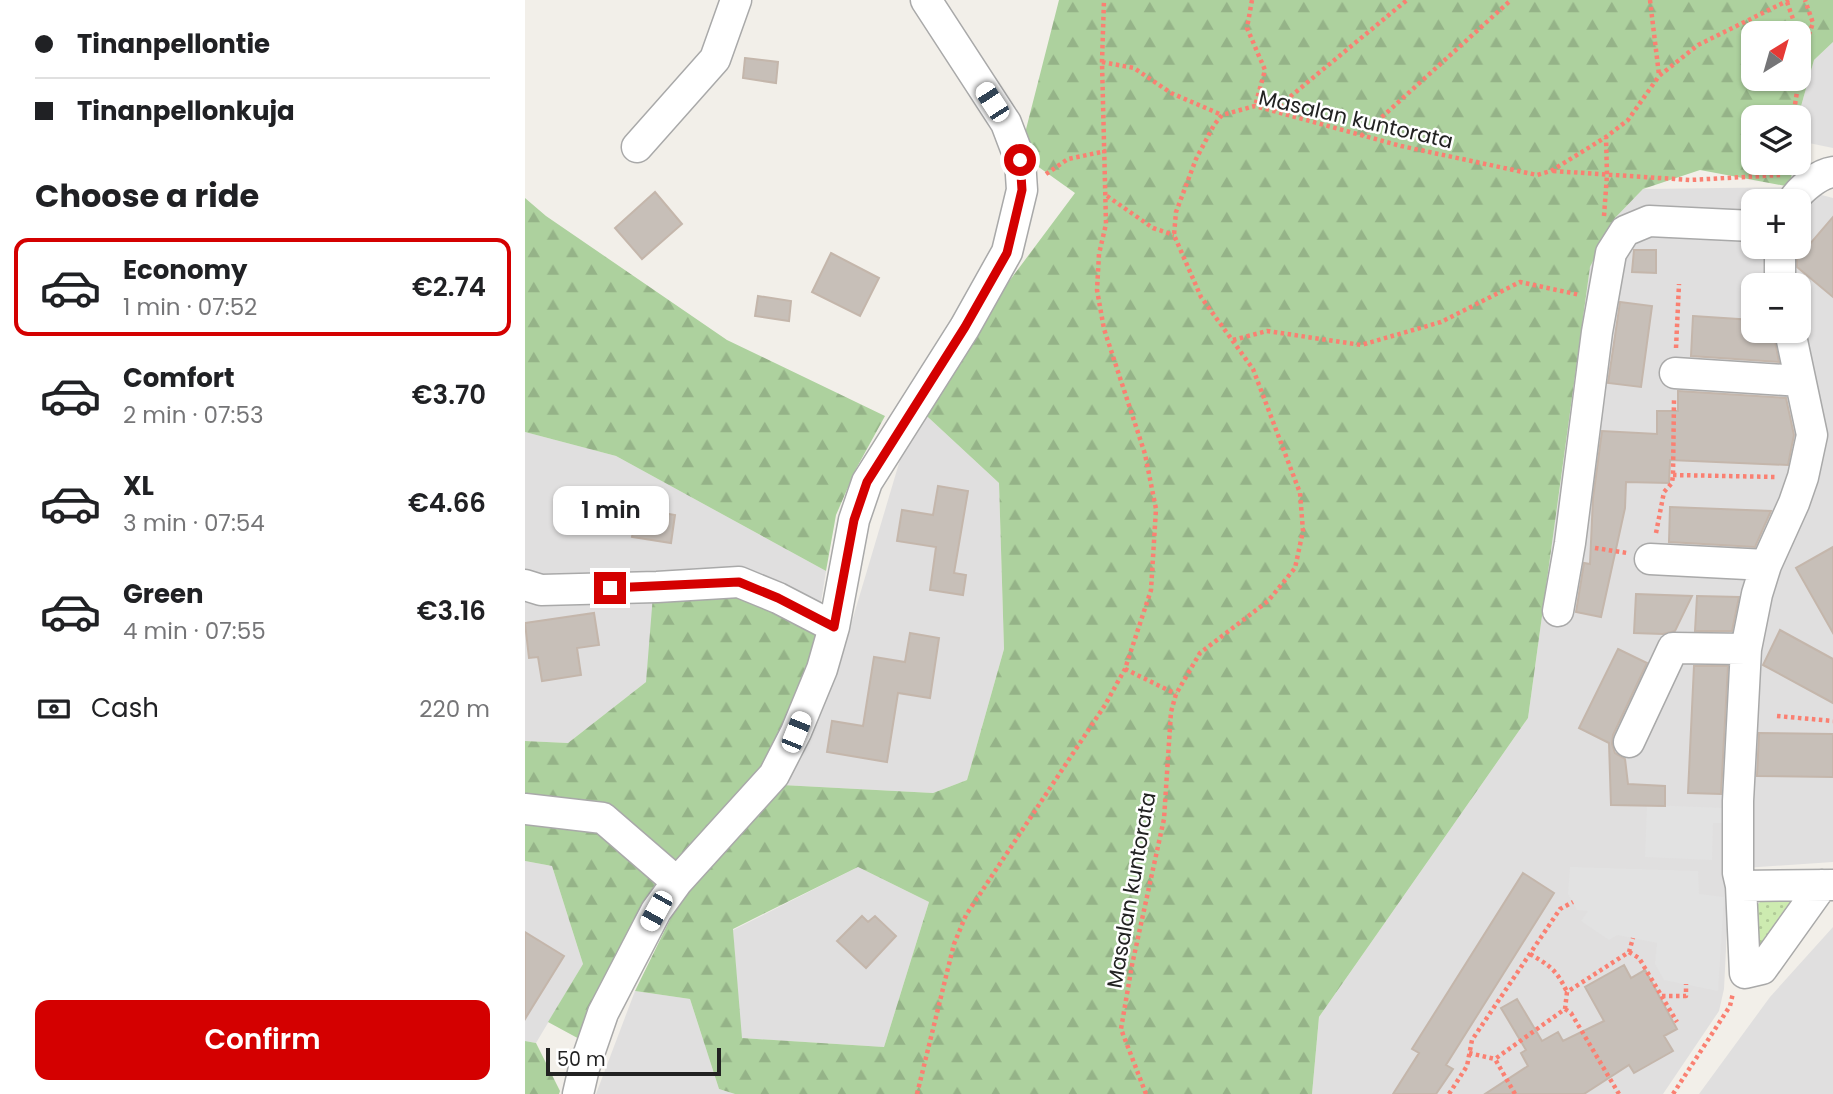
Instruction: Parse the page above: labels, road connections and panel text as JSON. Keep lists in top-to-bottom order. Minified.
{"streets":{"path":["Masalan kuntorata"]},"scale_bar":"50 m","north":"top right","page":{"banner":["Tinanpellontie","Tinanpellonkuja"],"map_buttons":["+","−"],"heading":"Choose a ride","list":[{"name":"Economy","note":"1 min · 07:52","value":"€2.74"},{"name":"Comfort","note":"2 min · 07:53","value":"€3.70"},{"name":"XL","note":"3 min · 07:54","value":"€4.66"},{"name":"Green","note":"4 min · 07:55","value":"€3.16"}],"bubble":"1 min","pay":["Cash","220 m"],"buttons":"Confirm","scale":"50 m"}}
